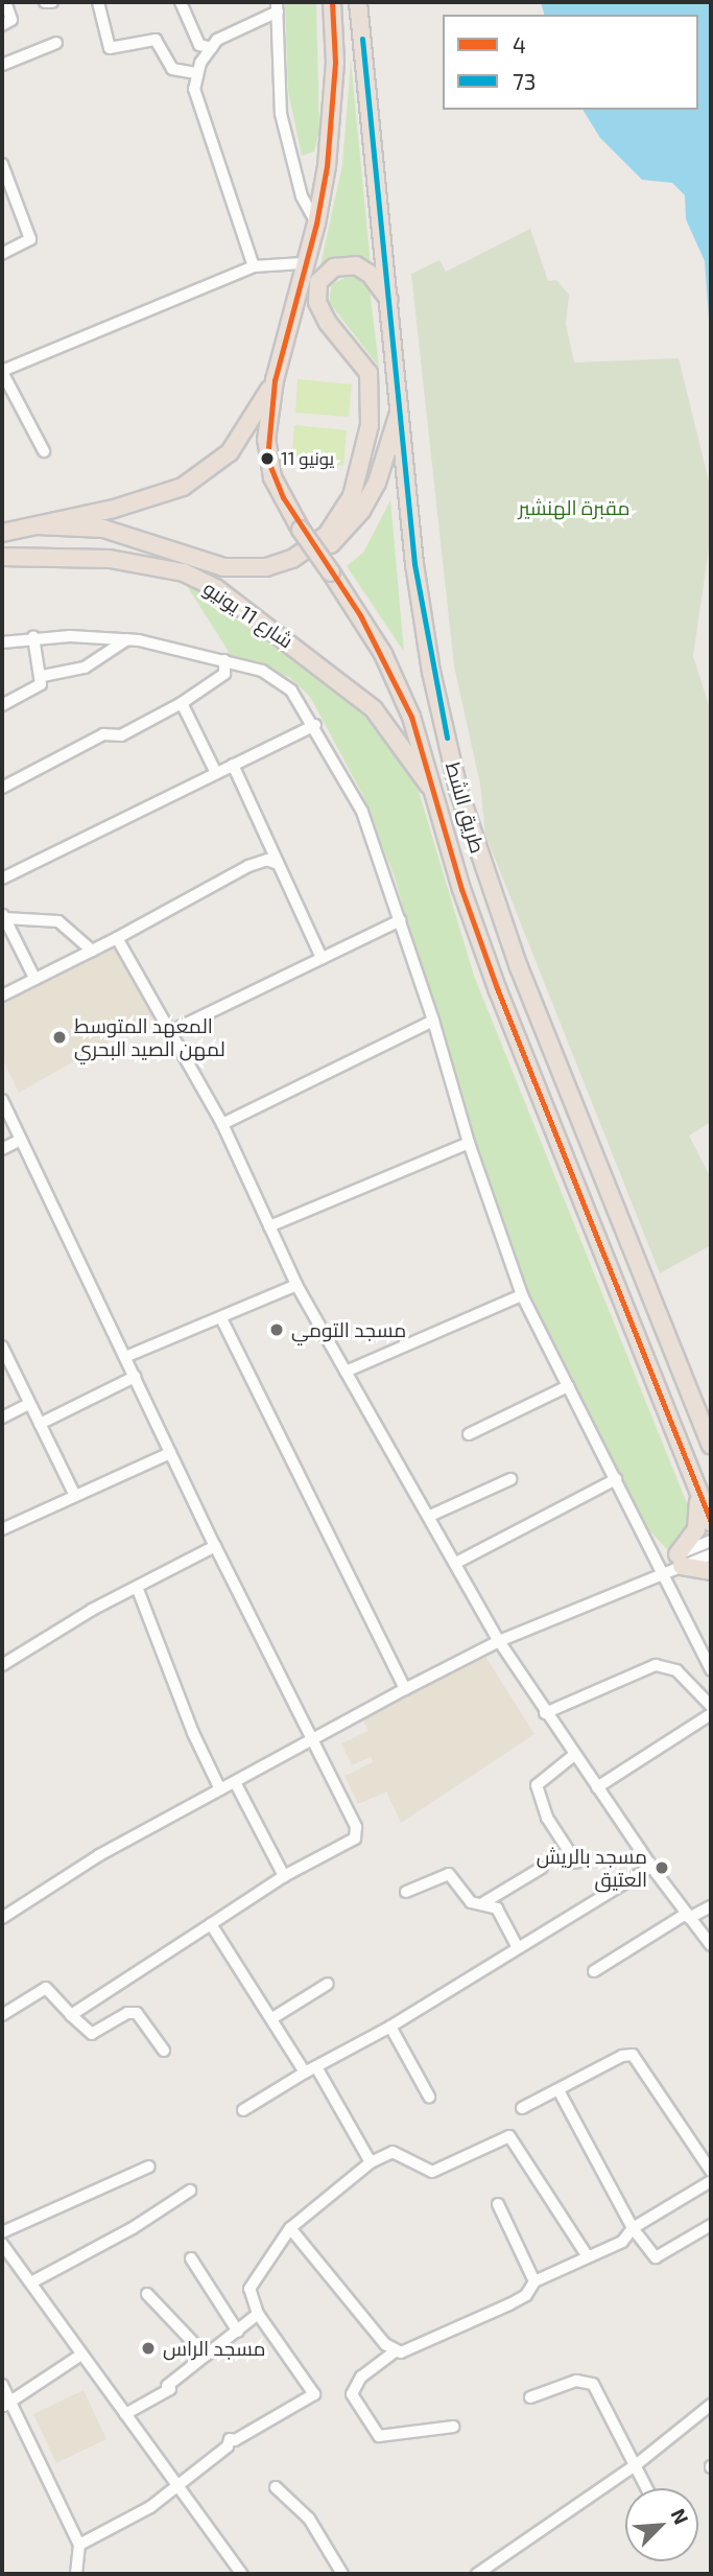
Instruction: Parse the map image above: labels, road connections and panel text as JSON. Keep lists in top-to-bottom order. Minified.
{"streets":{"highway":["شارع 11 يونيو","طريق الشط"]},"crossings":[["شارع 11 يونيو","طريق الشط"]],"parks":["مقبرة الهنشير"],"places":["11 يونيو","المعهد المتوسط لمهن الصيد البحري","مسجد التومي","مسجد بالريش العتيق","مسجد الراس"],"lines":["transit line 4","transit line 73"],"legend":["4","73"],"north":"top right"}
